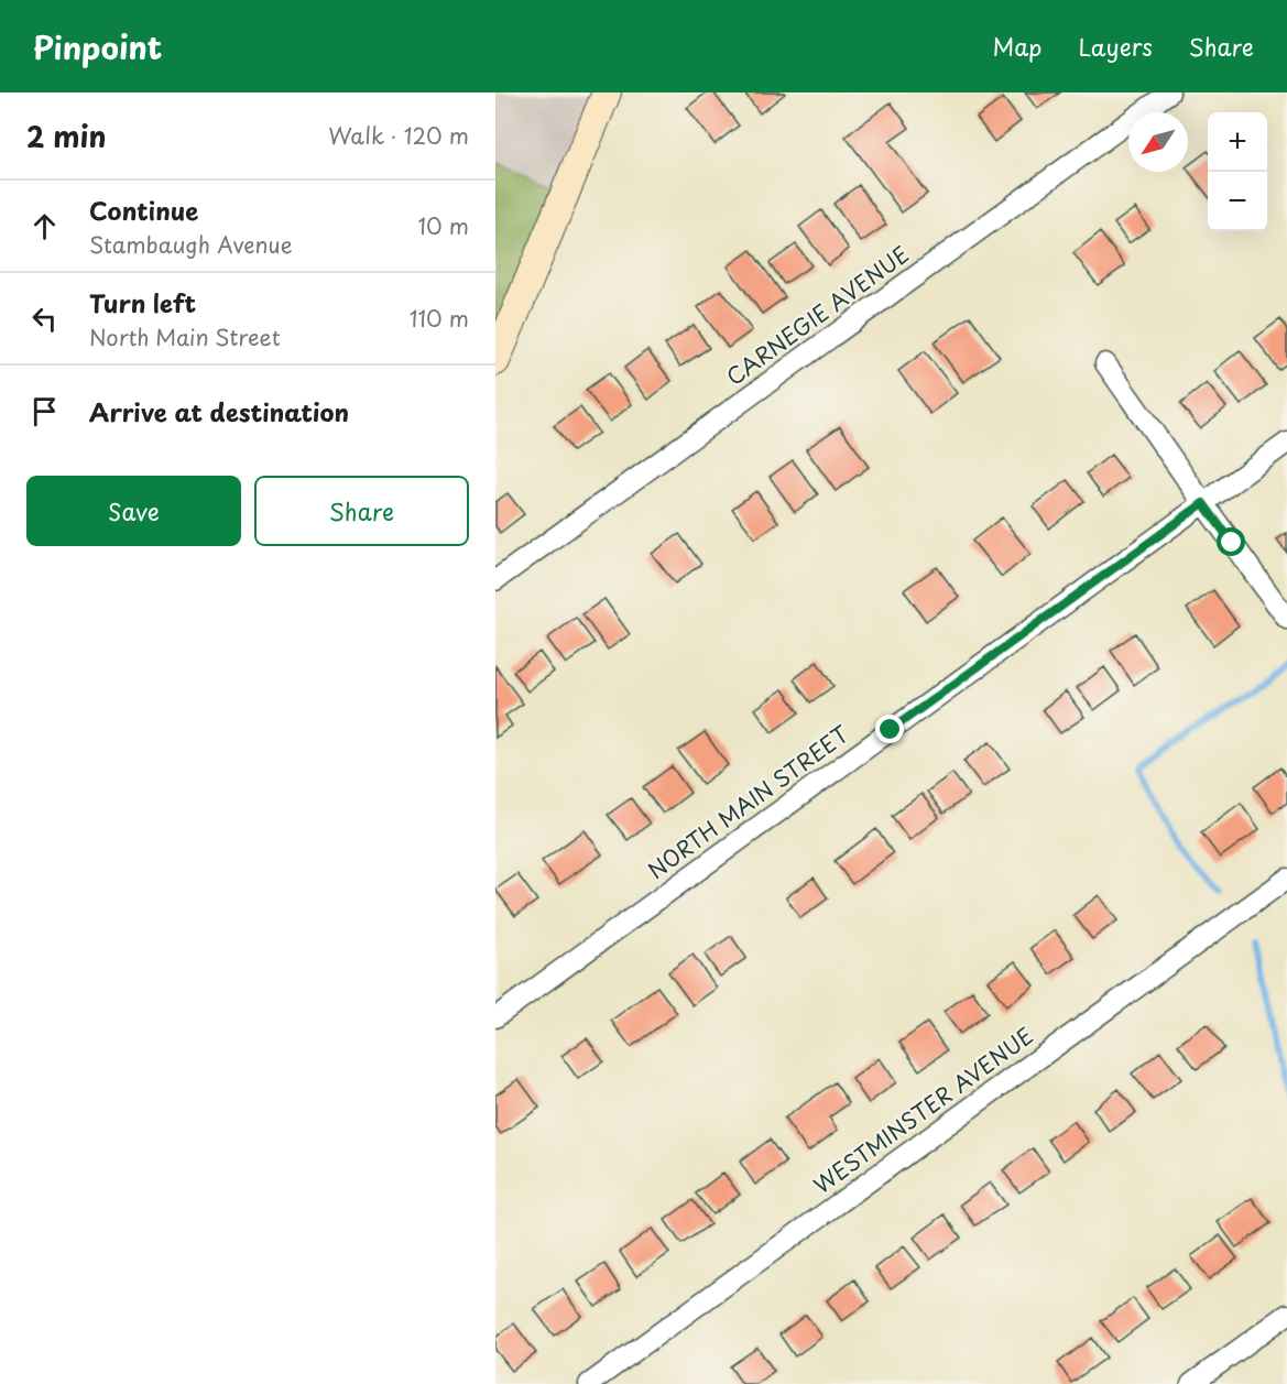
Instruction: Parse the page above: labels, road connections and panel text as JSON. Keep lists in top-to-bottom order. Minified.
{"streets":{"street":["CARNEGIE AVENUE","NORTH MAIN STREET","WESTMINSTER AVENUE"]},"north":"bottom left","page":{"header":"Pinpoint","nav":["Map","Layers","Share"],"heading":["2 min","Walk · 120 m"],"map_buttons":["+","−"],"list":[["Continue","Stambaugh Avenue","10 m"],["Turn left","North Main Street","110 m"],"Arrive at destination"],"buttons":["Save","Share"]}}
